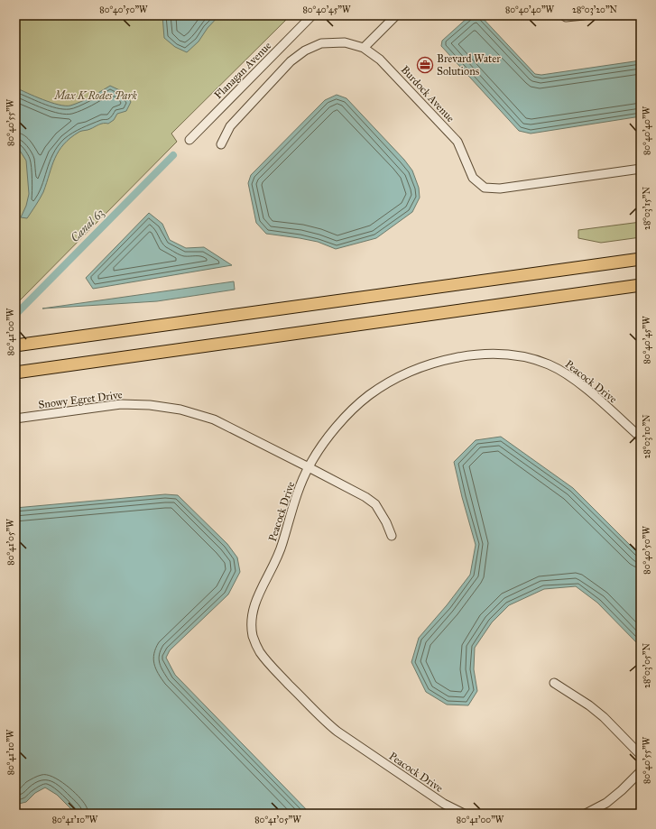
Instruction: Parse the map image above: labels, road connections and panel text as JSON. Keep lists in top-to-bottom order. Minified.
{"streets":{"street":["Flanagan Avenue","Burdock Avenue","Peacock Drive","Snowy Egret Drive"]},"crossings":[["Peacock Drive","Snowy Egret Drive"]],"water":["Canal 63"],"parks":["Max K Rodes Park"],"places":{"office":["Brevard Water Solutions"]},"coordinates":["80°40'50\"W","80°40'45\"W","80°40'40\"W","28°03'20\"N","80°40'55\"W","28°03'15\"N","80°41'00\"W","28°03'10\"N","80°41'05\"W","28°03'05\"N","80°41'10\"W"]}
